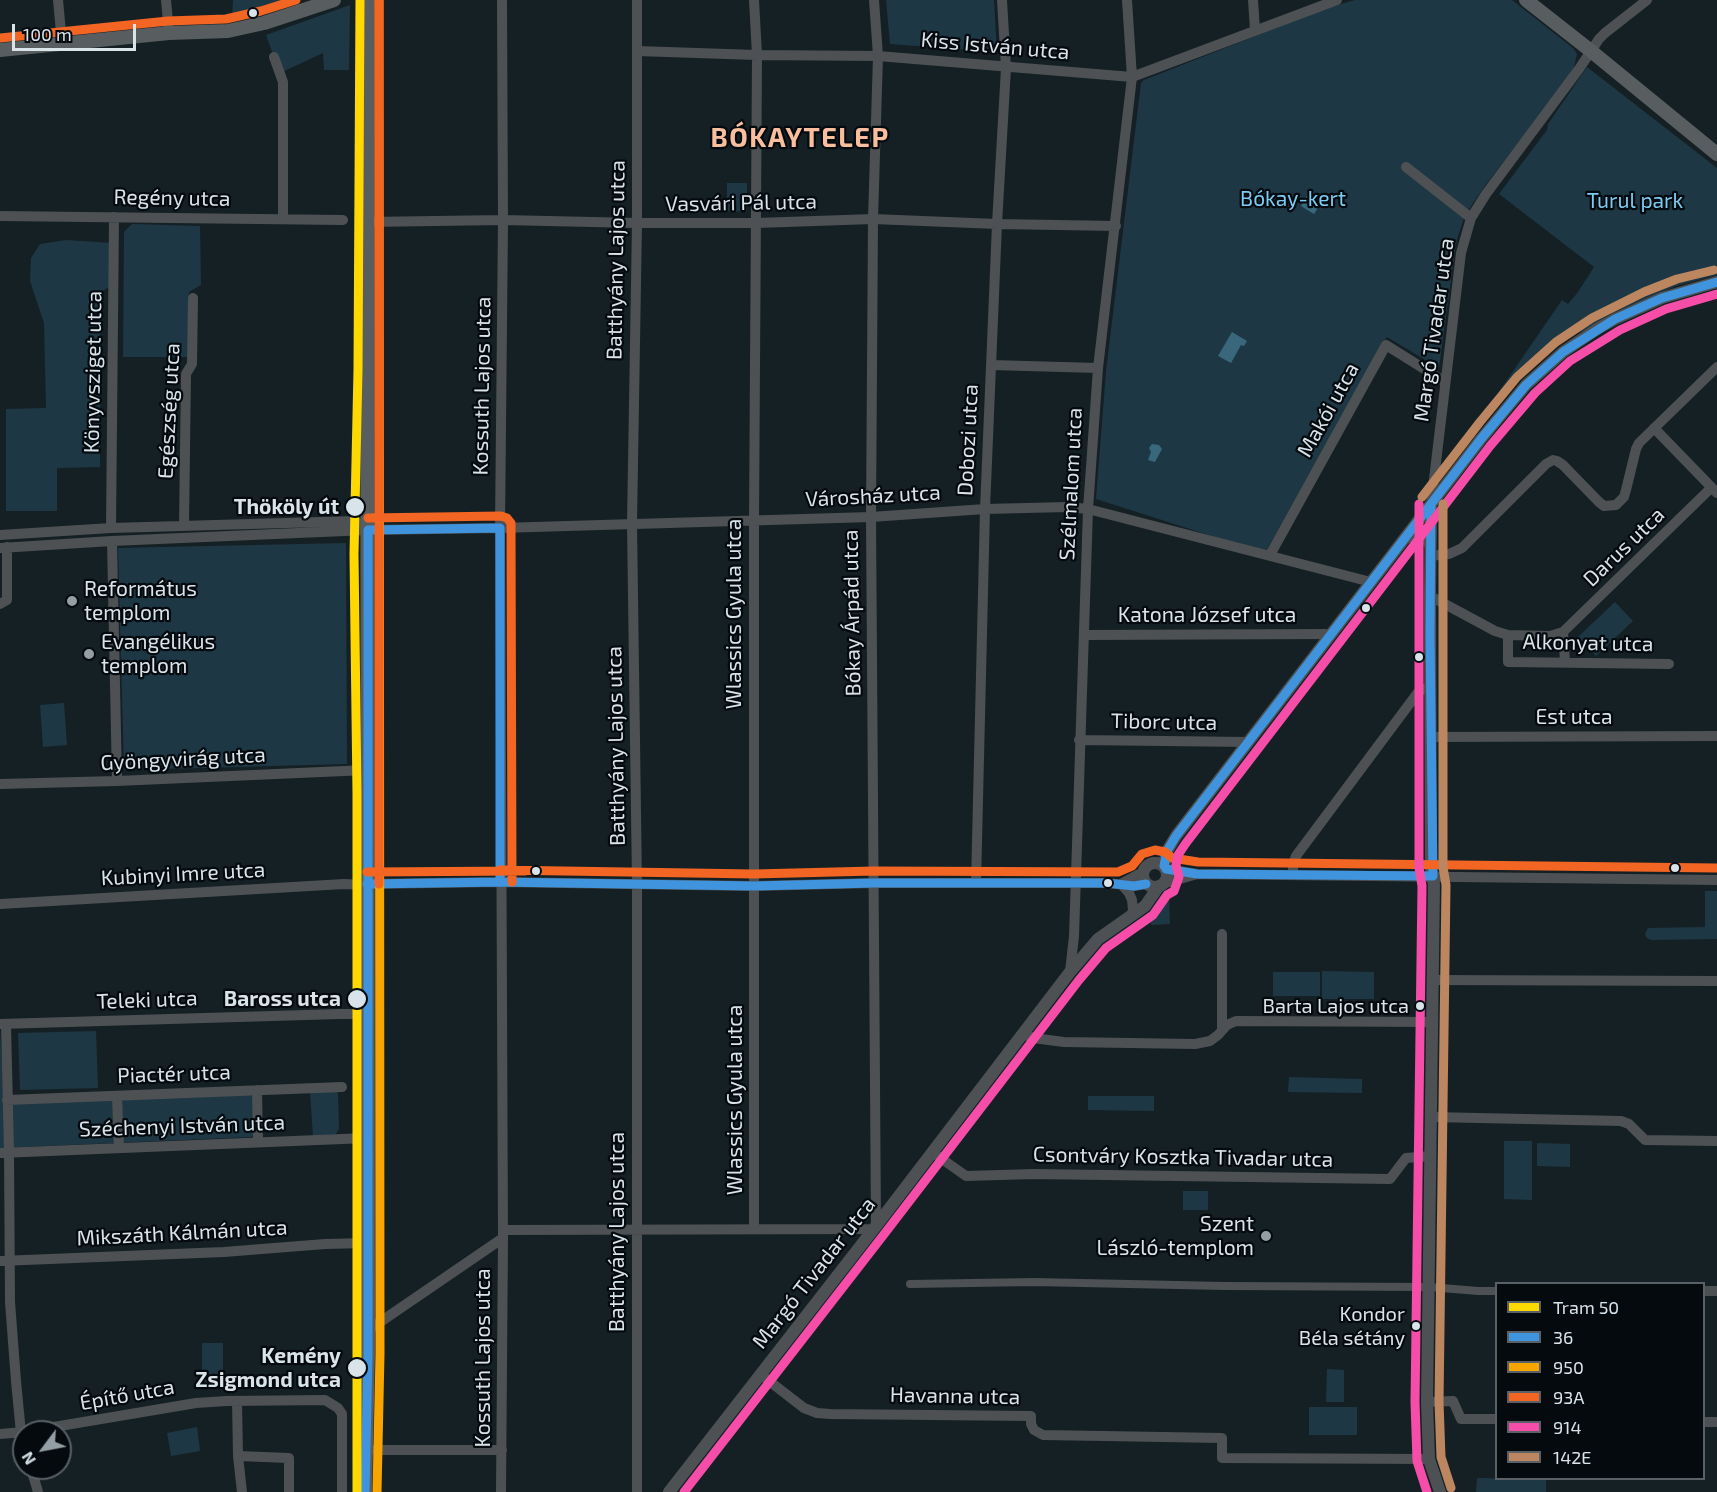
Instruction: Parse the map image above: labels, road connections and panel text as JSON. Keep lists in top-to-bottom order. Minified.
{"streets":{"street":["Kiss István utca","Regény utca","Vasvári Pál utca","Batthyány Lajos utca","Margó Tivadar utca","Könyvsziget utca","Kossuth Lajos utca","Makói utca","Egészség utca","Dobozi utca","Szélmalom utca","Városház utca","Darus utca","Bókay Árpád utca","Wlassics Gyula utca","Katona József utca","Alkonyat utca","Est utca","Tiborc utca","Gyöngyvirág utca","Kubinyi Imre utca","Teleki utca","Piactér utca","Széchenyi István utca","Csontváry Kosztka Tivadar utca","Mikszáth Kálmán utca","Építő utca","Havanna utca"]},"crossings":[["Kiss István utca","Batthyány Lajos utca"],["Kiss István utca","Dobozi utca"],["Kiss István utca","Szélmalom utca"],["Kiss István utca","Bókay Árpád utca"],["Kiss István utca","Wlassics Gyula utca"],["Regény utca","Könyvsziget utca"],["Vasvári Pál utca","Batthyány Lajos utca"],["Vasvári Pál utca","Kossuth Lajos utca"],["Vasvári Pál utca","Dobozi utca"],["Vasvári Pál utca","Szélmalom utca"],["Vasvári Pál utca","Bókay Árpád utca"],["Vasvári Pál utca","Wlassics Gyula utca"],["Batthyány Lajos utca","Városház utca"],["Margó Tivadar utca","Makói utca"],["Margó Tivadar utca","Szélmalom utca"],["Margó Tivadar utca","Városház utca"],["Margó Tivadar utca","Bókay Árpád utca"],["Margó Tivadar utca","Katona József utca"],["Margó Tivadar utca","Tiborc utca"],["Margó Tivadar utca","Csontváry Kosztka Tivadar utca"],["Margó Tivadar utca","Havanna utca"],["Kossuth Lajos utca","Városház utca"],["Makói utca","Városház utca"],["Dobozi utca","Városház utca"],["Szélmalom utca","Városház utca"],["Szélmalom utca","Katona József utca"],["Szélmalom utca","Tiborc utca"],["Városház utca","Bókay Árpád utca"],["Városház utca","Wlassics Gyula utca"]],"districts":["BÓKAYTELEP"],"parks":["Bókay-kert","Turul park"],"places":["Thököly út","Református templom","Evangélikus templom","Baross utca","Barta Lajos utca","Szent László-templom","Kondor Béla sétány","Kemény Zsigmond utca"],"lines":["tram line 50","transit line 950","transit line 93A","transit line 142E","transit line 36","transit line 914"],"legend":["Tram 50","36","950","93A","914","142E"],"scale_bar":"100 m","north":"bottom left"}
